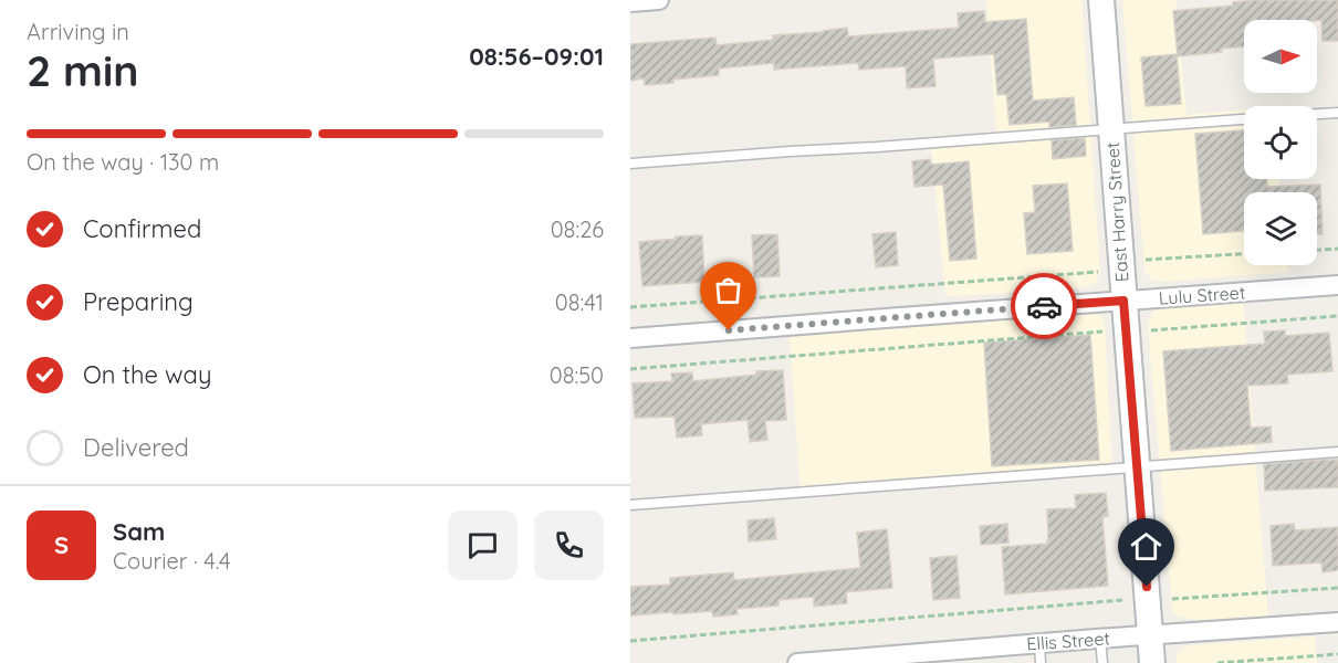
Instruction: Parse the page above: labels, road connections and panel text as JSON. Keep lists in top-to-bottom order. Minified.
{"streets":{"main road":["East Harry Street"],"street":["Lulu Street","Ellis Street"]},"crossings":[["East Harry Street","Lulu Street"],["East Harry Street","Ellis Street"]],"north":"right","page":{"heading":["2 min","Arriving in","08:56–09:01"],"panel":["Sam","Courier · 4.4"],"bar":"On the way · 130 m","list":[["Confirmed","08:26"],["Preparing","08:41"],["On the way","08:50"],"Delivered"],"round":"S"}}
